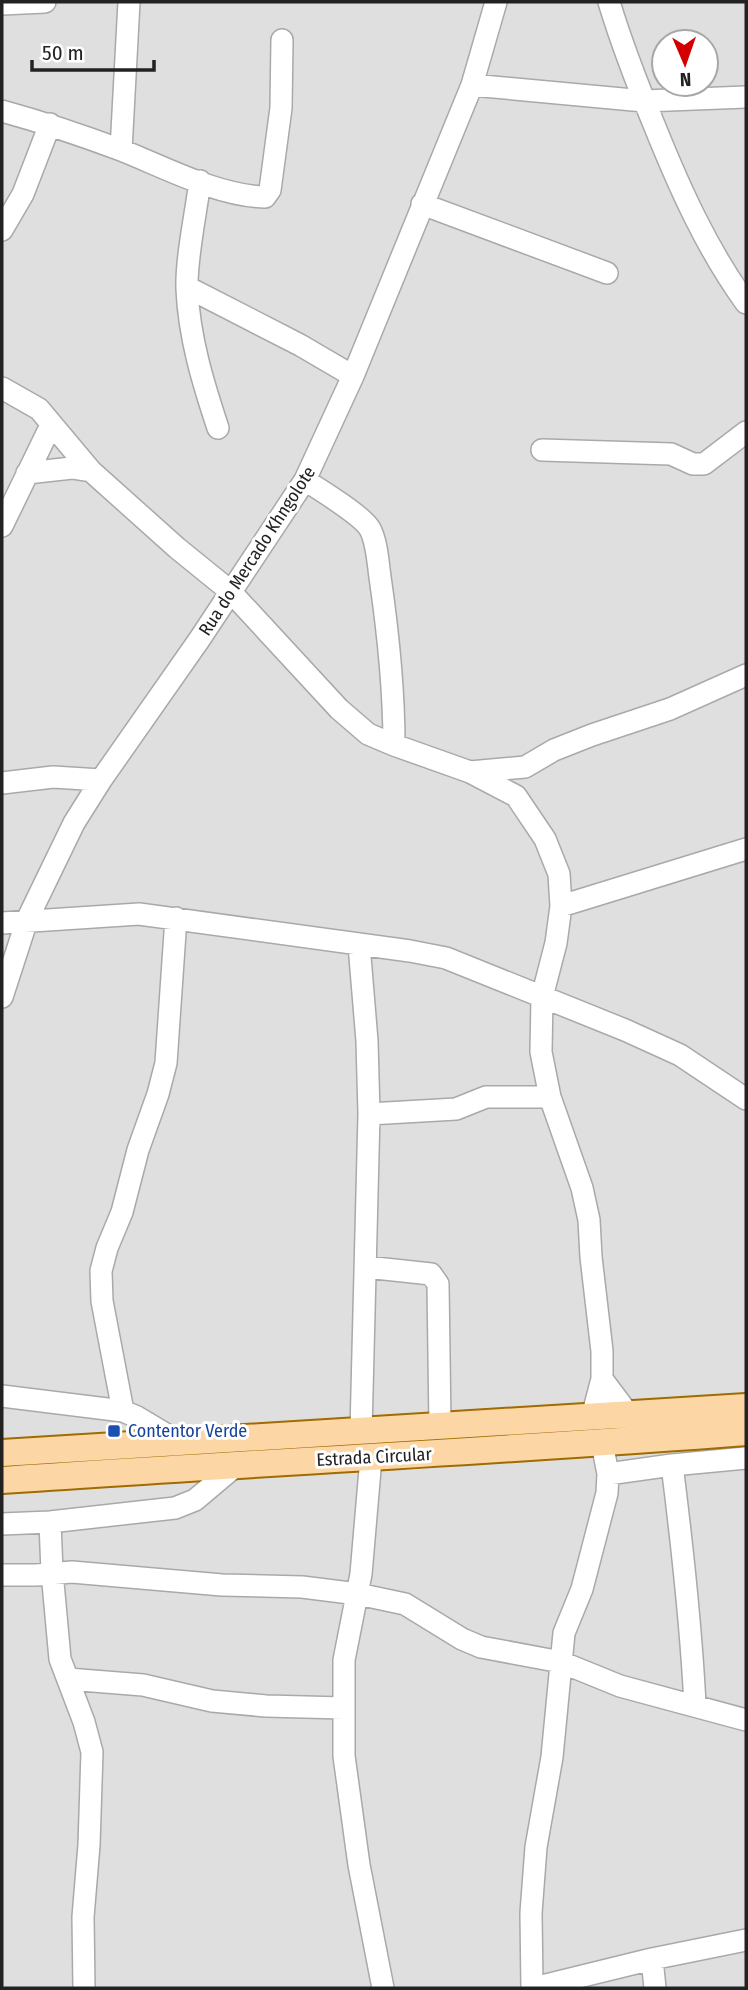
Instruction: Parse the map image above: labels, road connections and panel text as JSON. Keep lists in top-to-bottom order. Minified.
{"streets":{"main road":["Estrada Circular"],"street":["Rua do Mercado Khngolote"]},"places":{"transit":["Contentor Verde"]},"scale_bar":"50 m","north":"bottom"}
